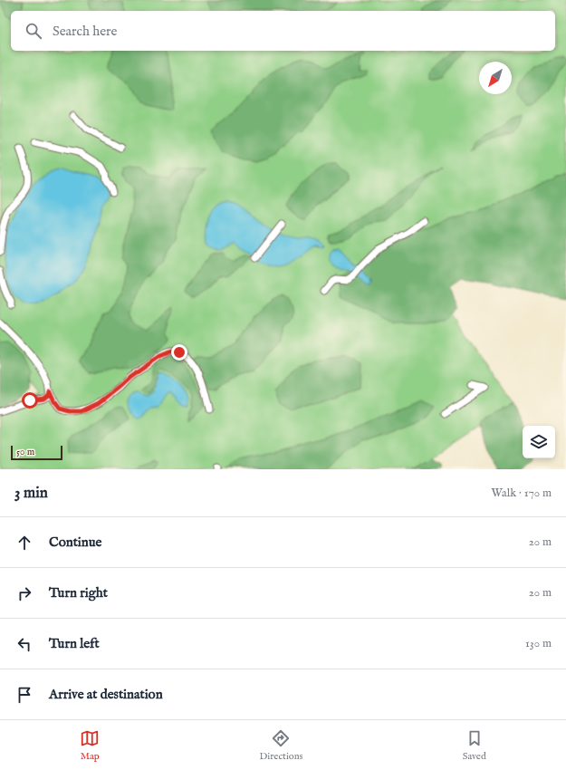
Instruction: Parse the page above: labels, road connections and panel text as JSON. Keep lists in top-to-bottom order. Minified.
{"scale_bar":"50 m","north":"bottom left","page":{"search":"Search here","scale":"50 m","heading":["3 min","Walk · 170 m"],"list":[["Continue","20 m"],["Turn right","20 m"],["Turn left","130 m"],"Arrive at destination"],"nav":["Map","Directions","Saved"]}}
